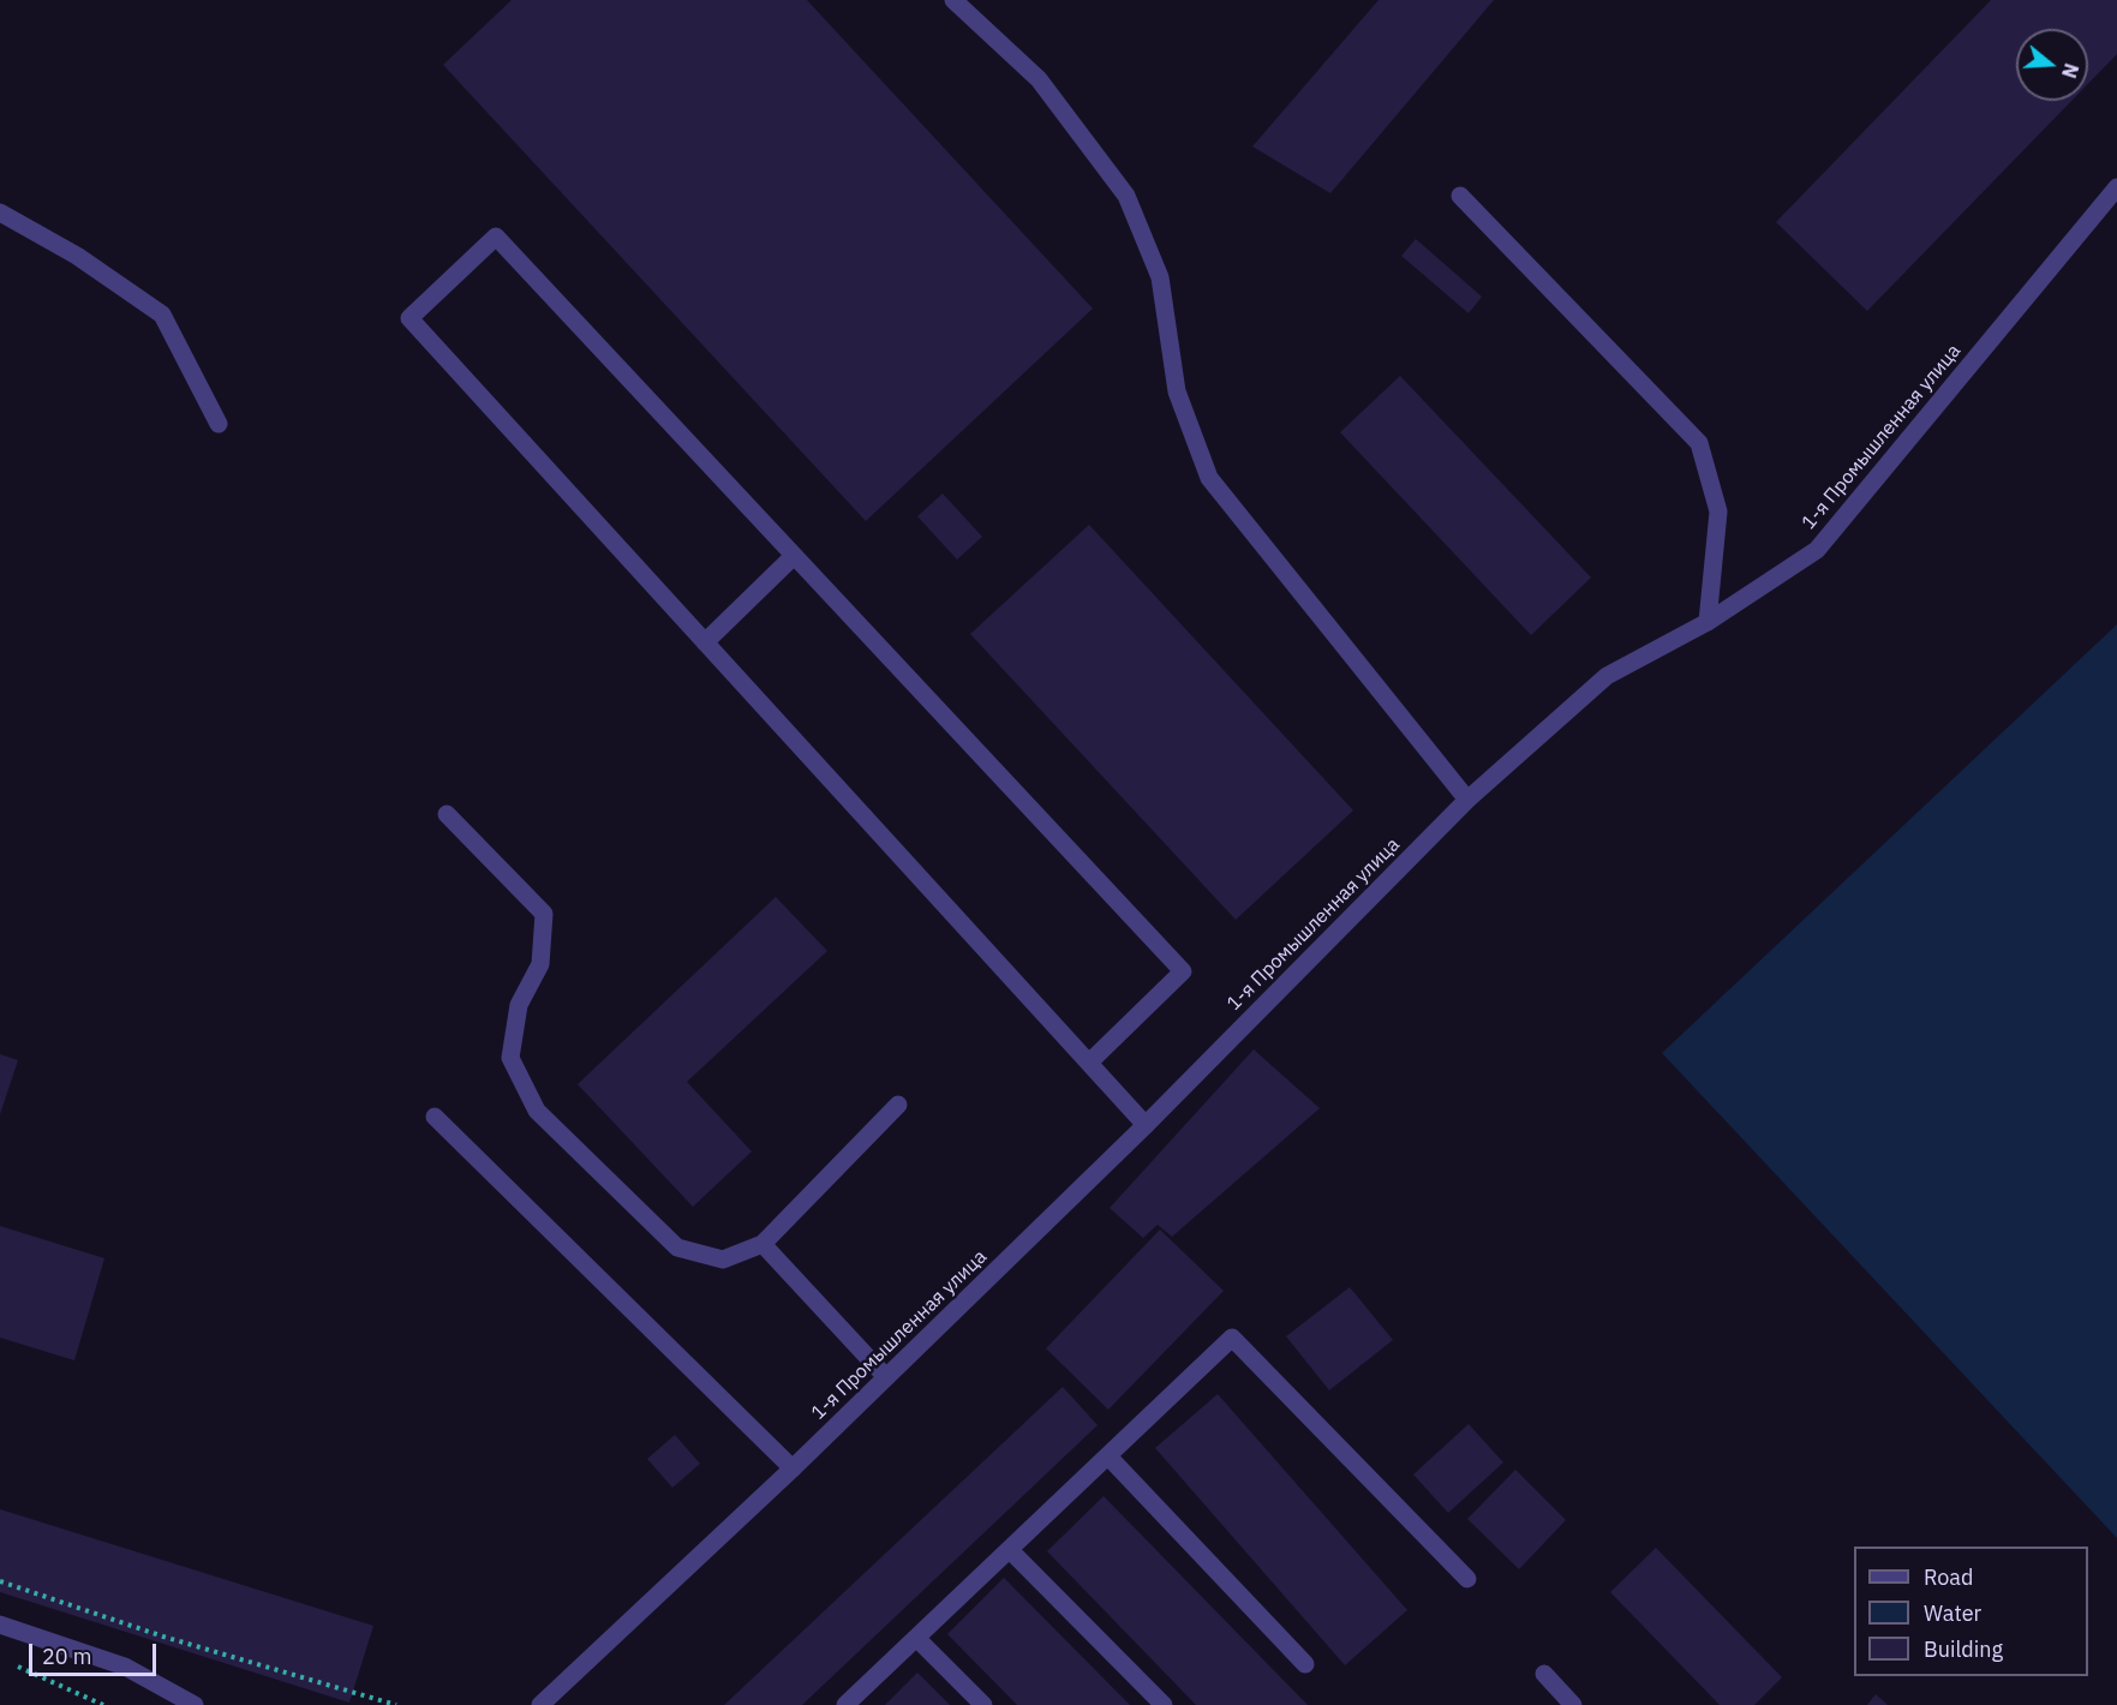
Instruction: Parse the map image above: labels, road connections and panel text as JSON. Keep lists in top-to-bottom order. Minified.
{"streets":{"street":["1-я Промышленная улица"]},"legend":["Road","Water","Building"],"scale_bar":"20 m","north":"right"}
